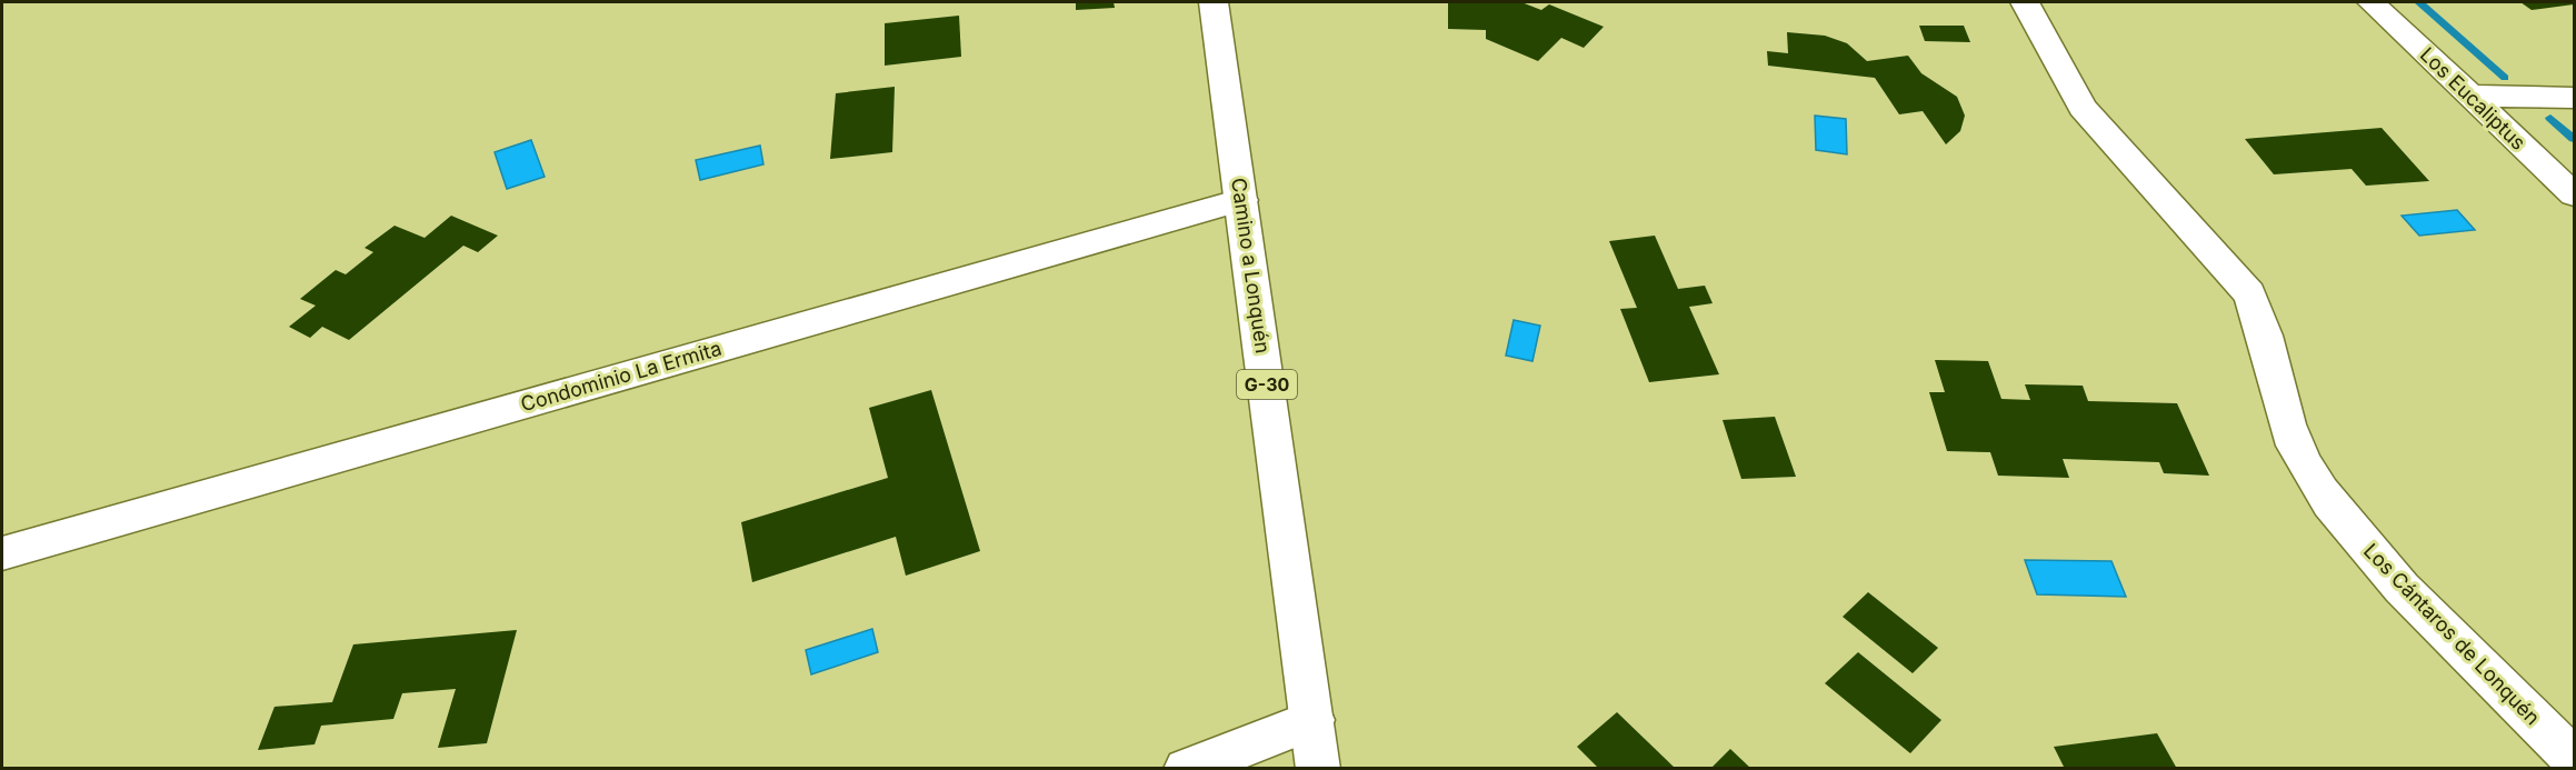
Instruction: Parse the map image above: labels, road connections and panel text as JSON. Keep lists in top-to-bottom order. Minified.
{"streets":{"street":["Los Eucaliptus","Camino a Lonquén","Condominio La Ermita","G-30","Los Cántaros de Lonquén"]},"crossings":[["Camino a Lonquén","Condominio La Ermita"]]}
